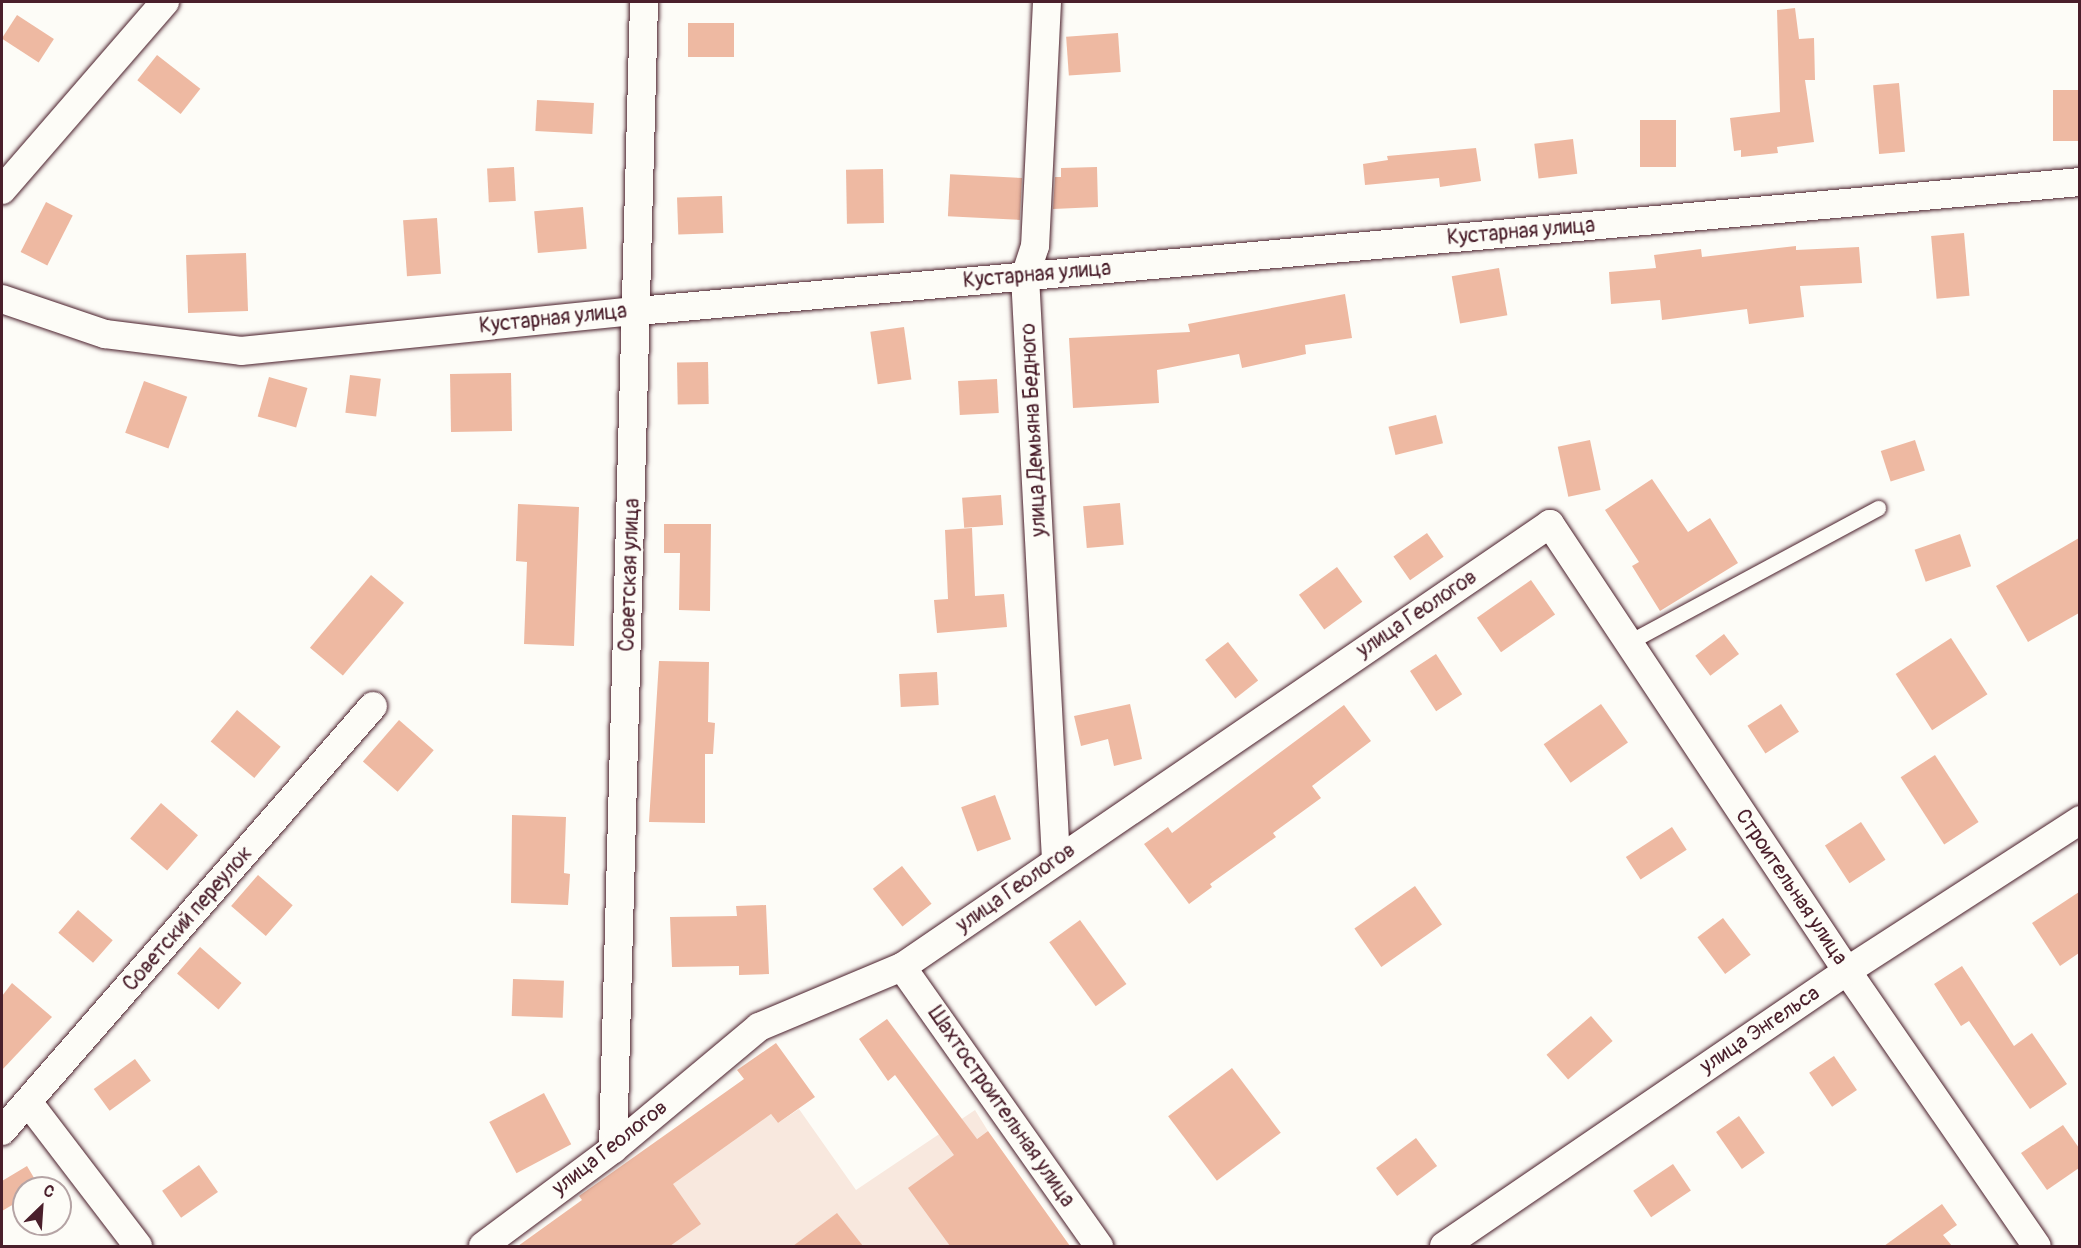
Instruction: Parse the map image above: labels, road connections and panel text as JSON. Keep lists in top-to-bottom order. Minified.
{"streets":{"street":["Кустарная улица","улица Демьяна Бедного","Советская улица","улица Геологов","Строительная улица","Советский переулок","улица Энгельса","Шахтостроительная улица"]},"crossings":[["Кустарная улица","улица Демьяна Бедного"],["Кустарная улица","Советская улица"],["улица Демьяна Бедного","улица Геологов"],["Советская улица","улица Геологов"],["улица Геологов","Строительная улица"],["улица Геологов","Шахтостроительная улица"],["Строительная улица","улица Энгельса"]],"north":"top right"}
